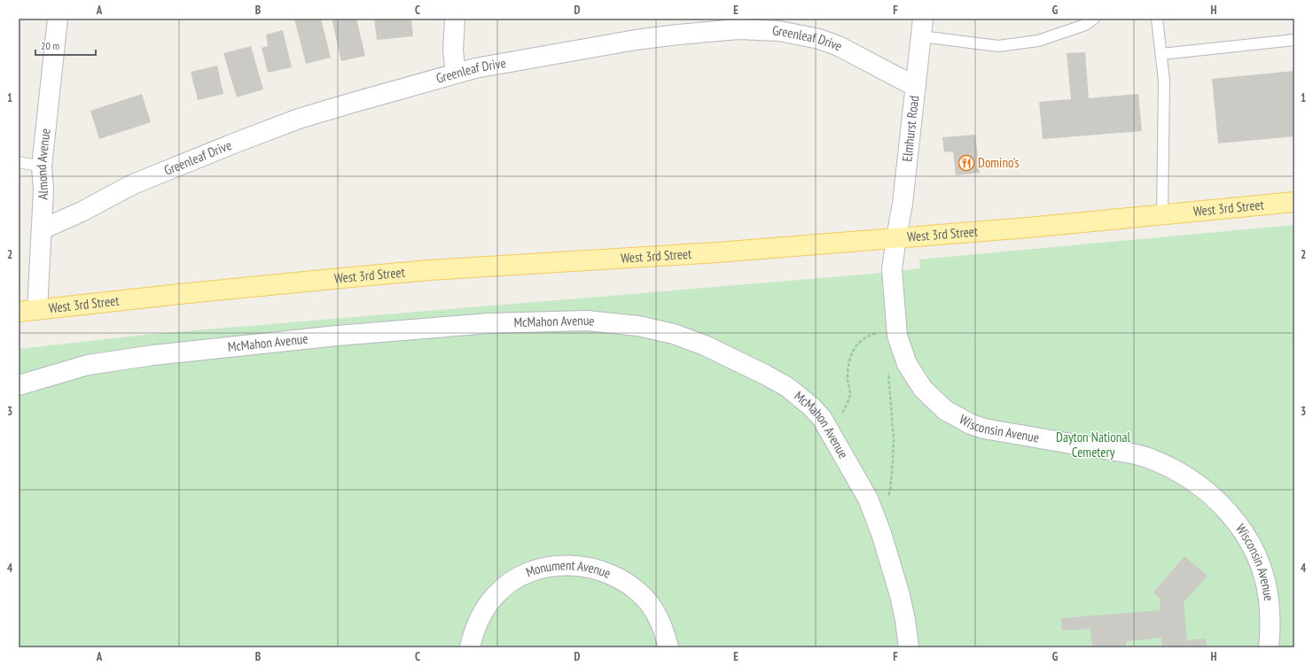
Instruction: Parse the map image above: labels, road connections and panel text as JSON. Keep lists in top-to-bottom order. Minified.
{"streets":{"main road":["West 3rd Street"],"street":["Greenleaf Drive","Elmhurst Road","Almond Avenue","McMahon Avenue","Wisconsin Avenue","Monument Avenue"]},"crossings":[["Greenleaf Drive","Elmhurst Road"],["Greenleaf Drive","Almond Avenue"],["Elmhurst Road","West 3rd Street"],["Elmhurst Road","Wisconsin Avenue"],["Almond Avenue","West 3rd Street"],["West 3rd Street","Wisconsin Avenue"]],"parks":["Dayton National Cemetery"],"places":{"restaurant":["Domino’s"]},"scale_bar":"20 m","grid":{"columns":["A","B","C","D","E","F","G","H"],"rows":["1","2","3","4"]}}
